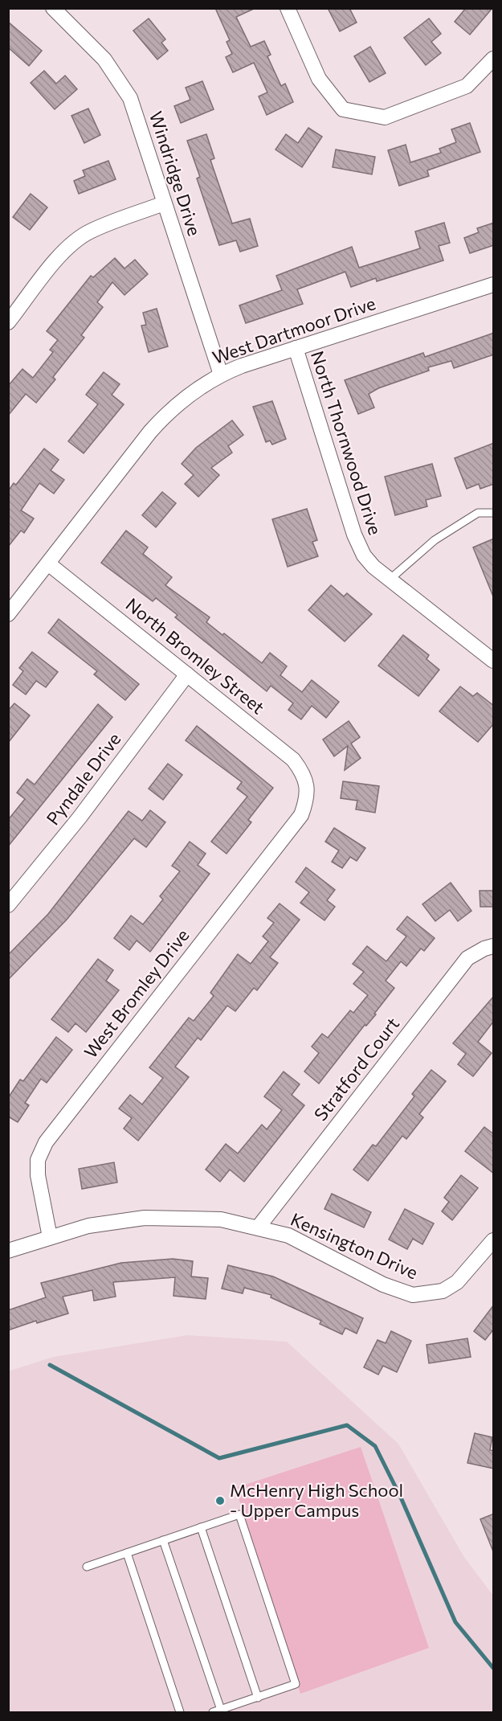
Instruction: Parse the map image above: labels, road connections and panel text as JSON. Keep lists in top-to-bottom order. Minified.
{"streets":{"street":["Windridge Drive","West Dartmoor Drive","North Thornwood Drive","North Bromley Street","Pyndale Drive","West Bromley Drive","Stratford Court","Kensington Drive"]},"crossings":[["Windridge Drive","West Dartmoor Drive"],["West Dartmoor Drive","North Thornwood Drive"],["West Dartmoor Drive","North Bromley Street"],["North Bromley Street","Pyndale Drive"],["North Bromley Street","West Bromley Drive"],["West Bromley Drive","Kensington Drive"],["Stratford Court","Kensington Drive"]],"places":["McHenry High School - Upper Campus"]}
